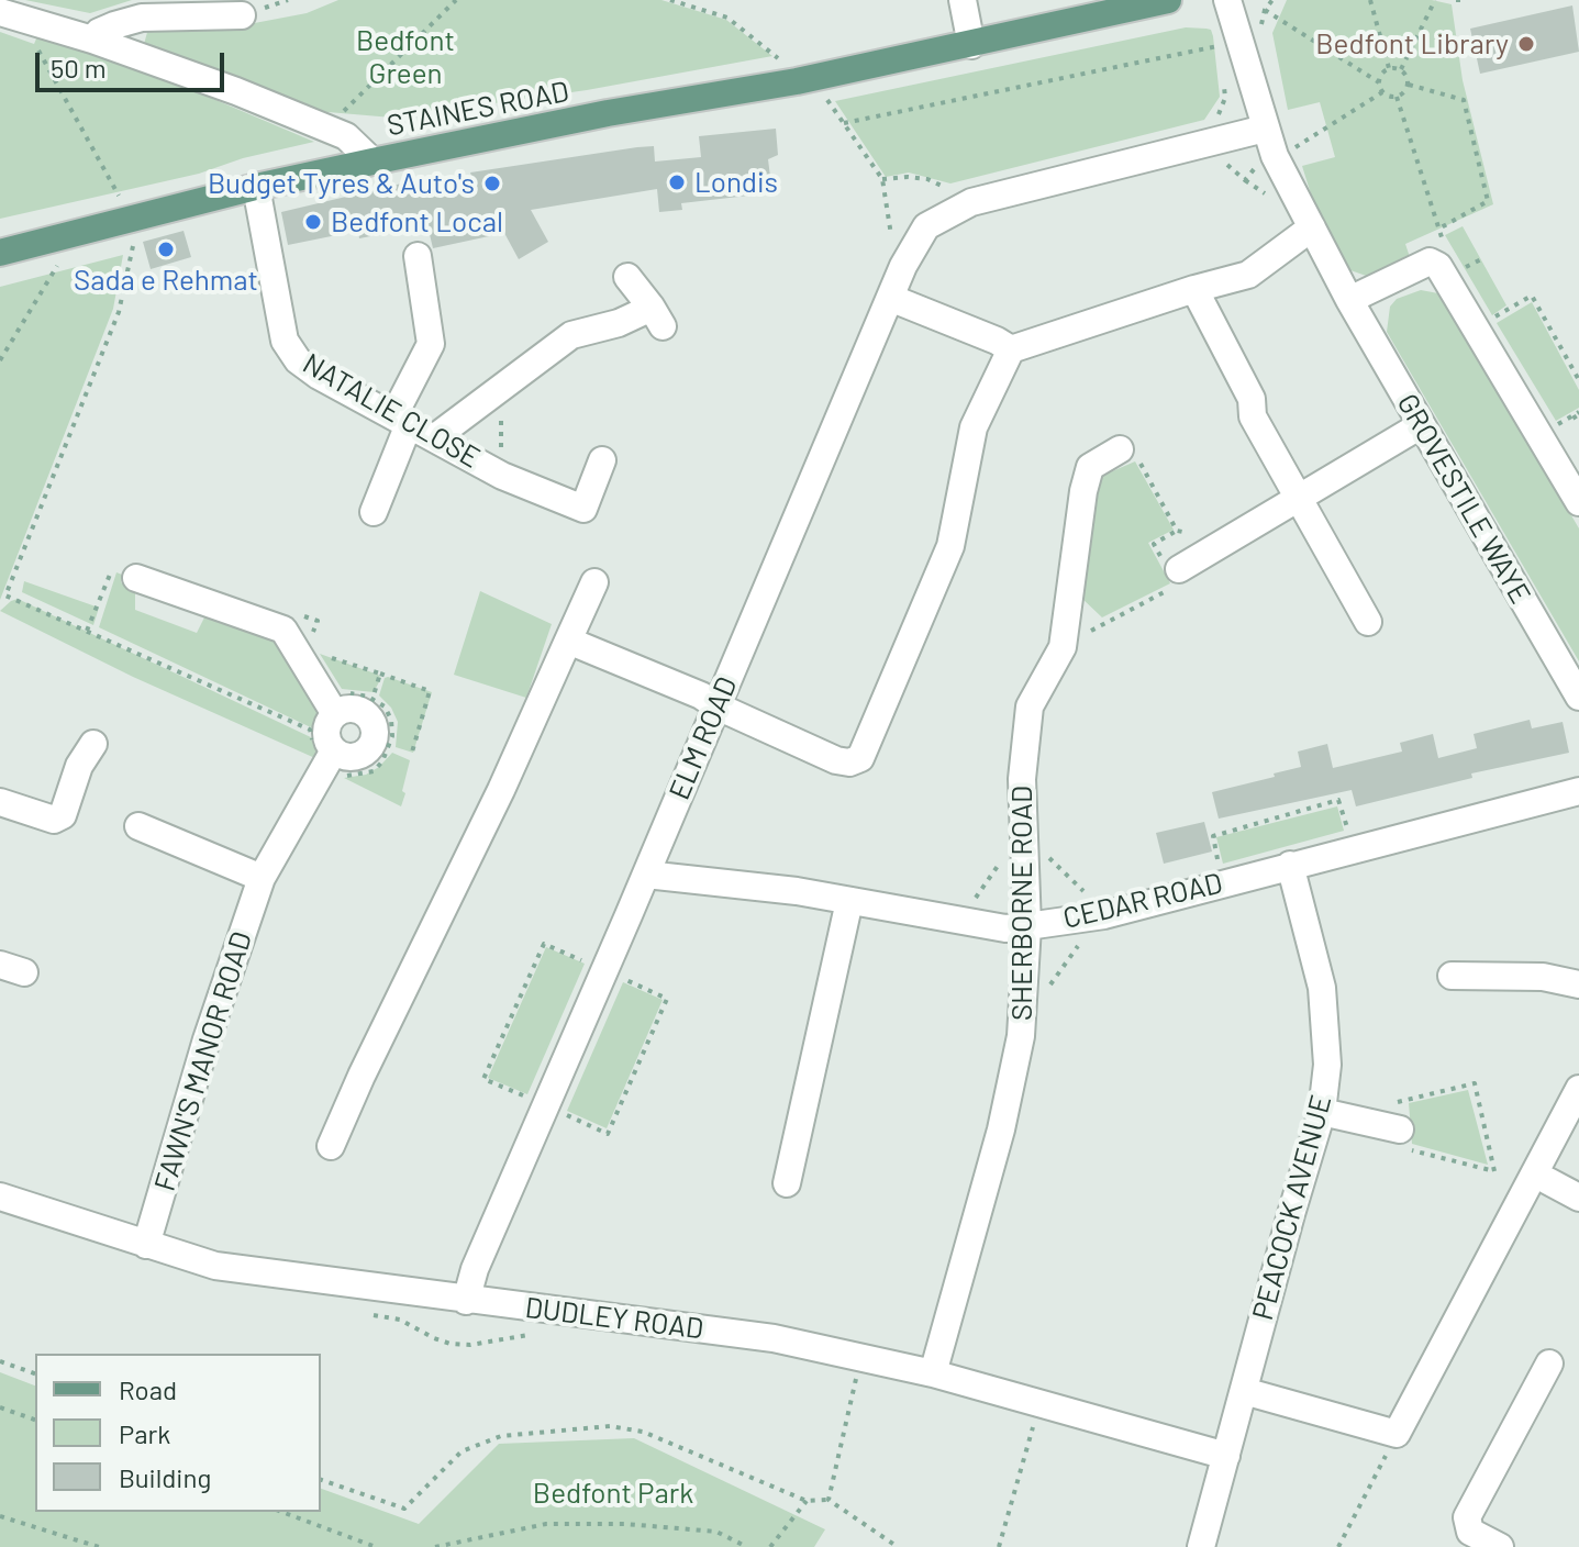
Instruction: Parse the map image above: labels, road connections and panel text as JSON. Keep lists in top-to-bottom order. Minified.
{"streets":{"main road":["STAINES ROAD"],"street":["NATALIE CLOSE","GROVESTILE WAYE","ELM ROAD","CEDAR ROAD","SHERBORNE ROAD","FAWN'S MANOR ROAD","PEACOCK AVENUE","DUDLEY ROAD"]},"crossings":[["STAINES ROAD","NATALIE CLOSE"],["ELM ROAD","CEDAR ROAD"],["ELM ROAD","DUDLEY ROAD"],["CEDAR ROAD","SHERBORNE ROAD"],["CEDAR ROAD","PEACOCK AVENUE"],["SHERBORNE ROAD","DUDLEY ROAD"],["FAWN'S MANOR ROAD","DUDLEY ROAD"],["PEACOCK AVENUE","DUDLEY ROAD"]],"parks":["Bedfont Green","Bedfont Park"],"places":["Bedfont Library","Londis","Budget Tyres & Auto's","Bedfont Local","Sada e Rehmat"],"legend":["Road","Park","Building"],"scale_bar":"50 m"}
